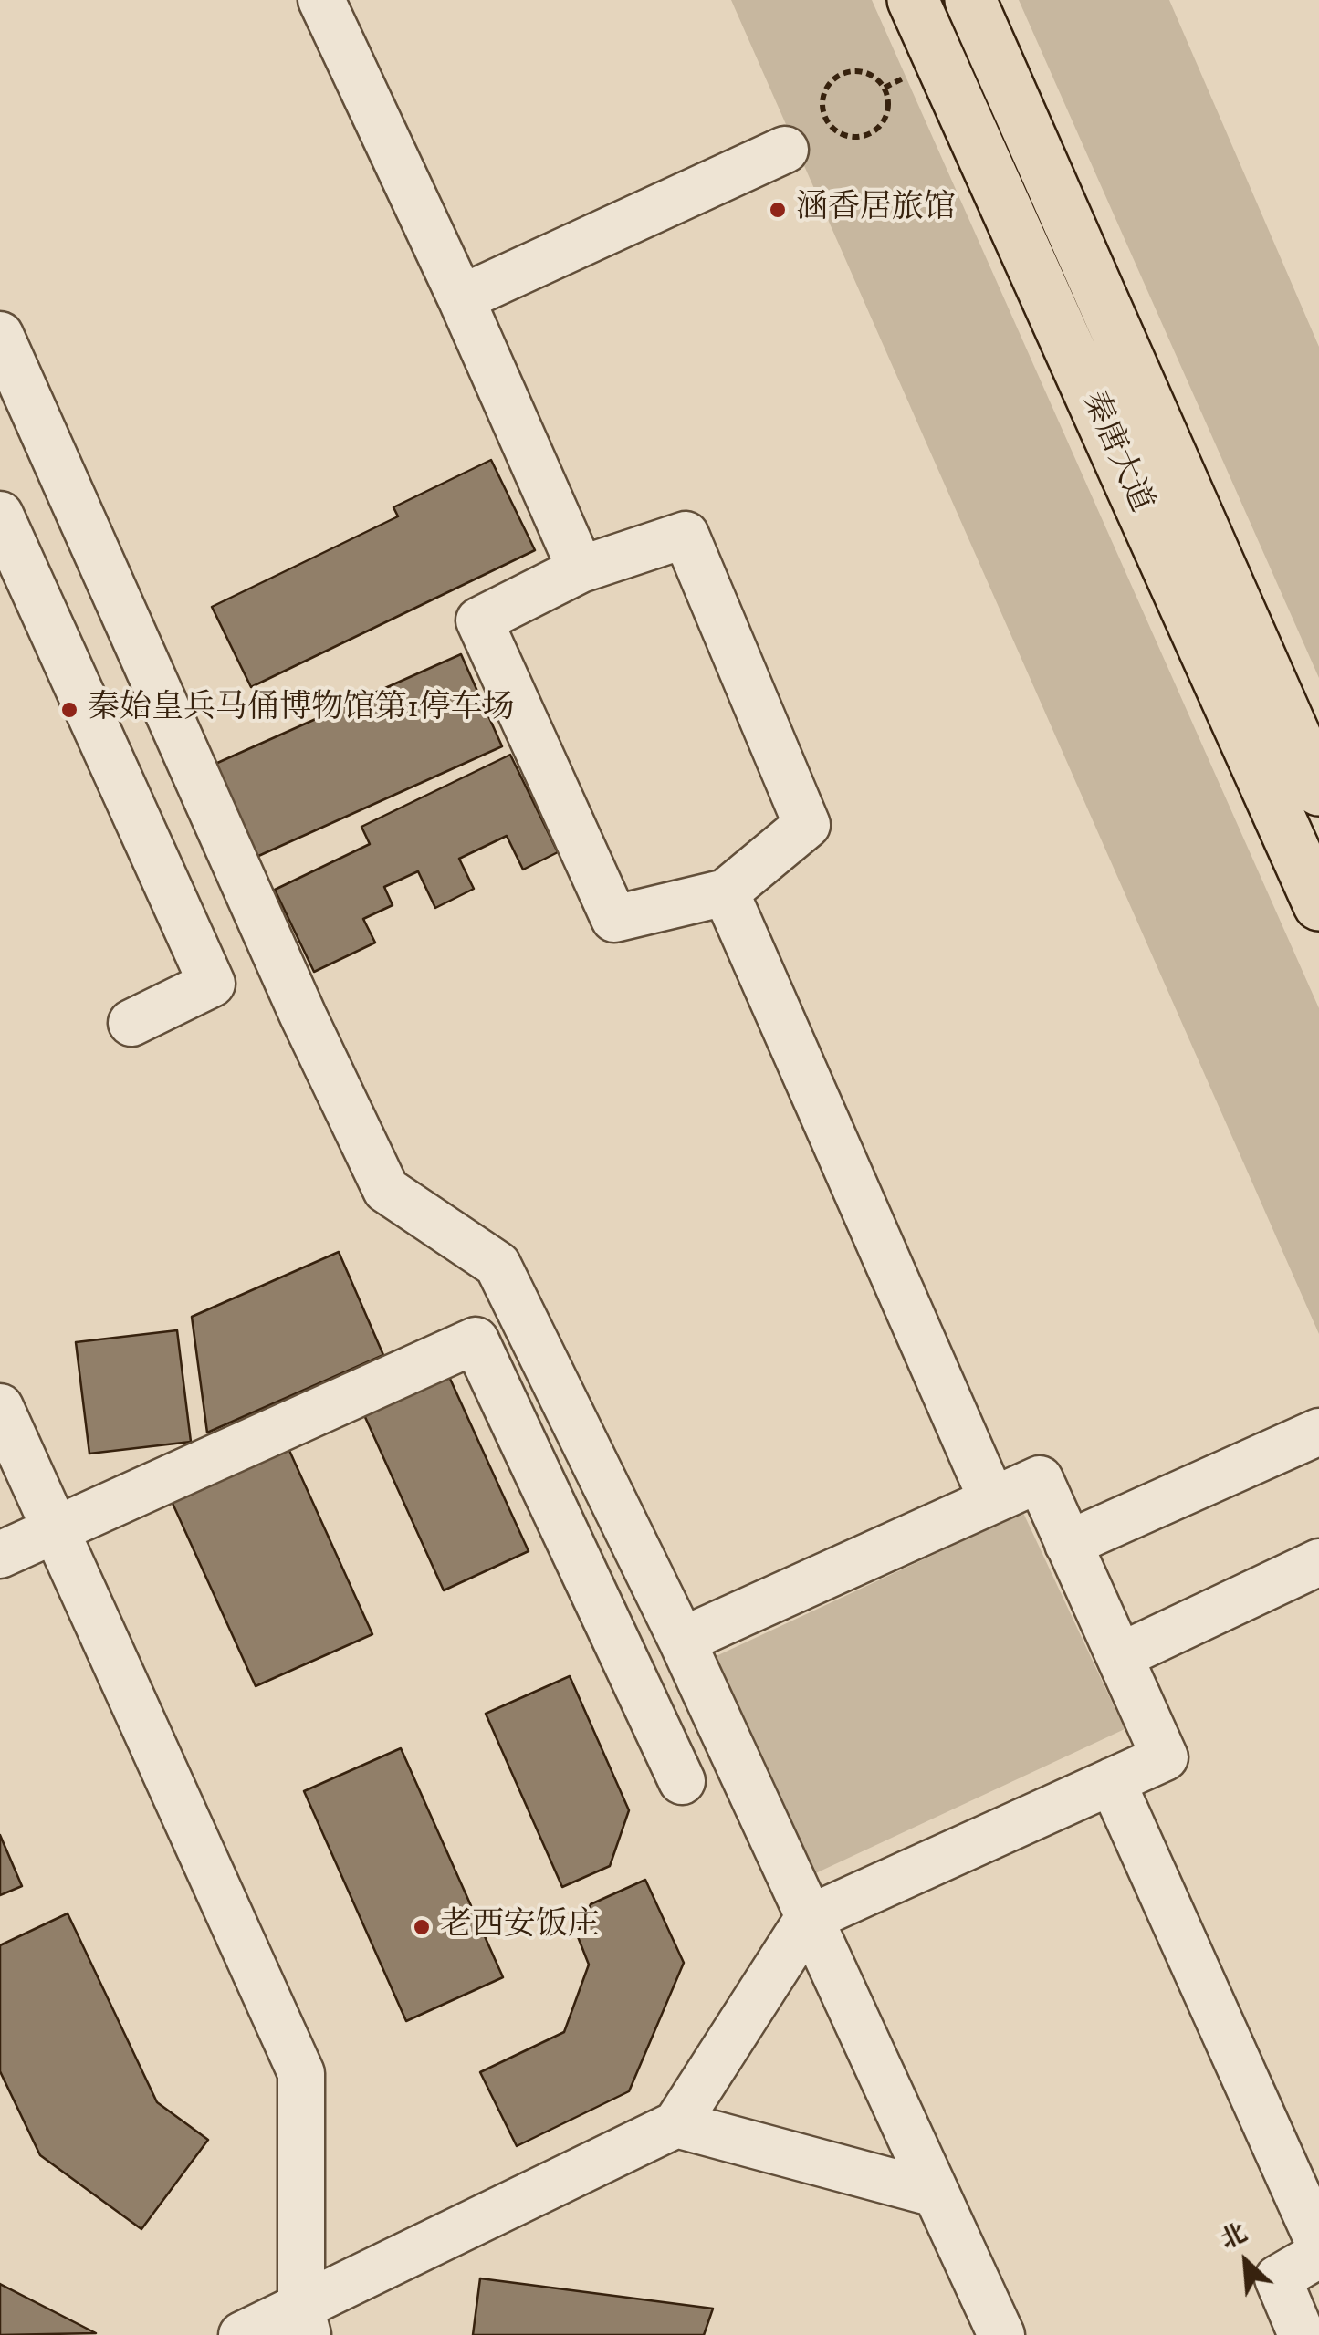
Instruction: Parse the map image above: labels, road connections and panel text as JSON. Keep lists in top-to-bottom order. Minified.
{"streets":{"main road":["秦唐大道"]},"places":["涵香居旅馆","秦始皇兵马俑博物馆第1停车场","老西安饭庄"],"north":"top left"}
